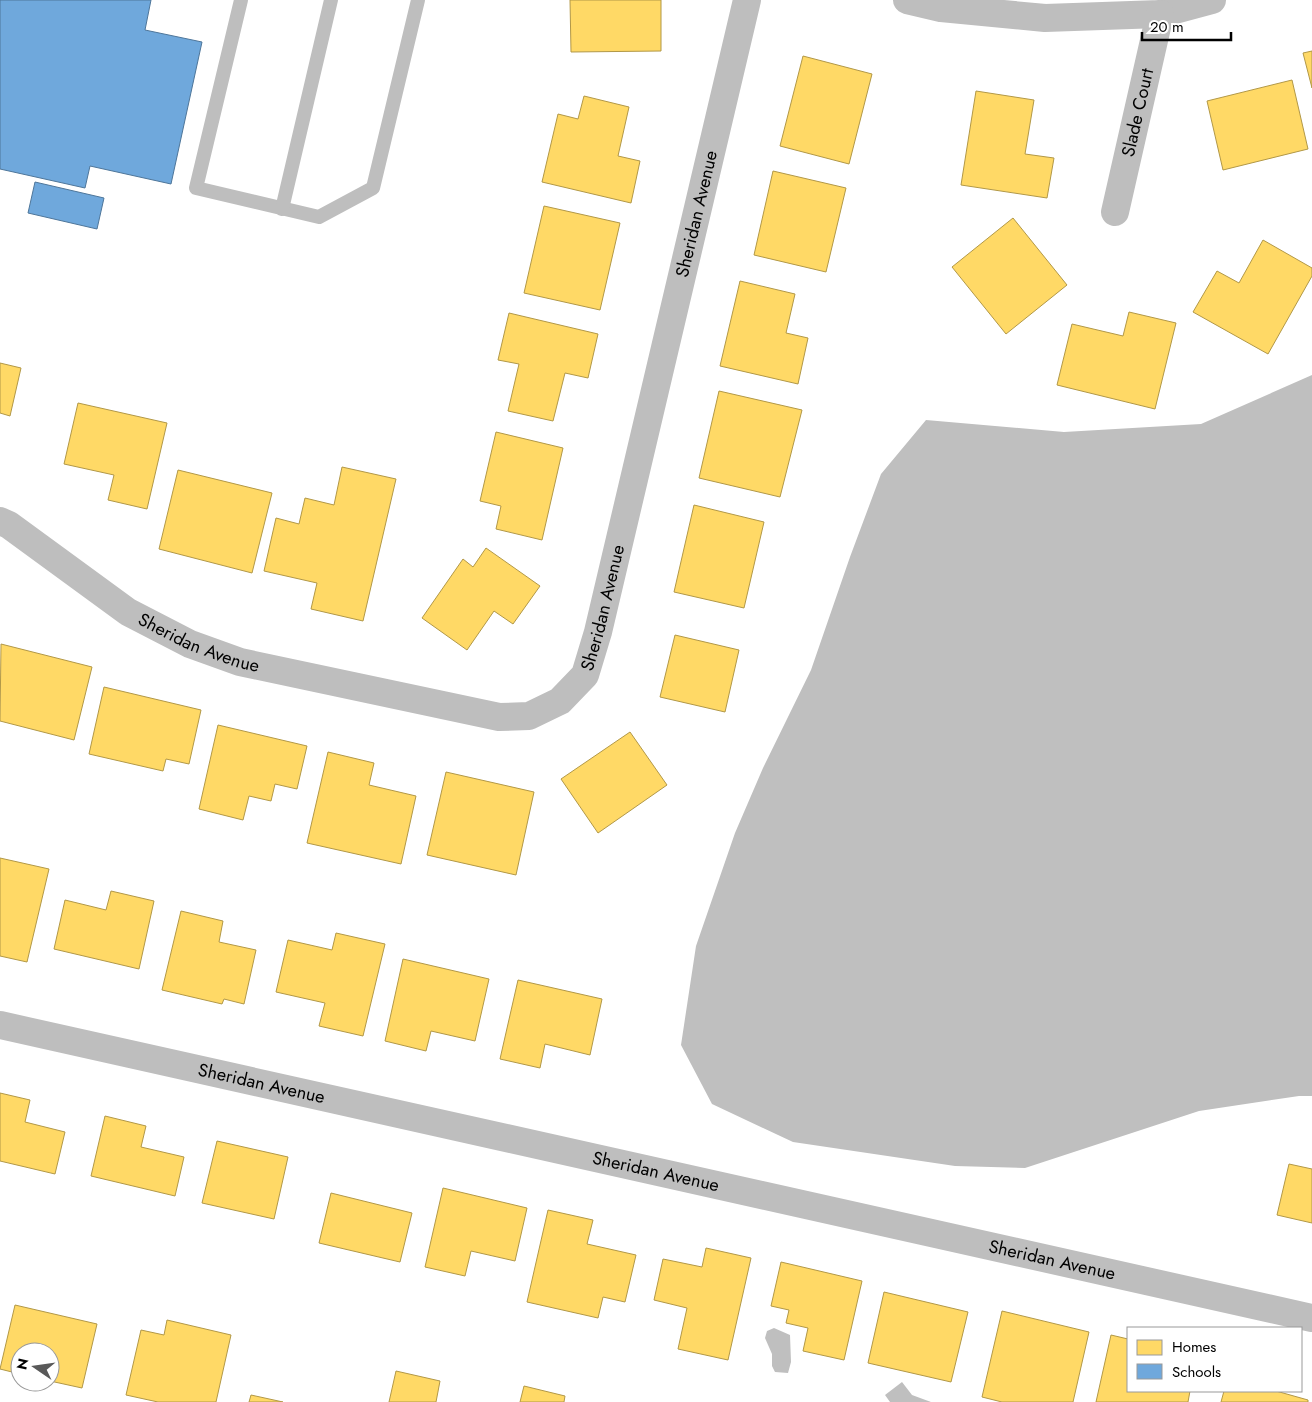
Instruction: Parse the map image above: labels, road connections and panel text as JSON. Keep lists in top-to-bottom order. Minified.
{"streets":{"street":["Slade Court","Sheridan Avenue"]},"legend":["Homes","Schools"],"scale_bar":"20 m","north":"left"}
